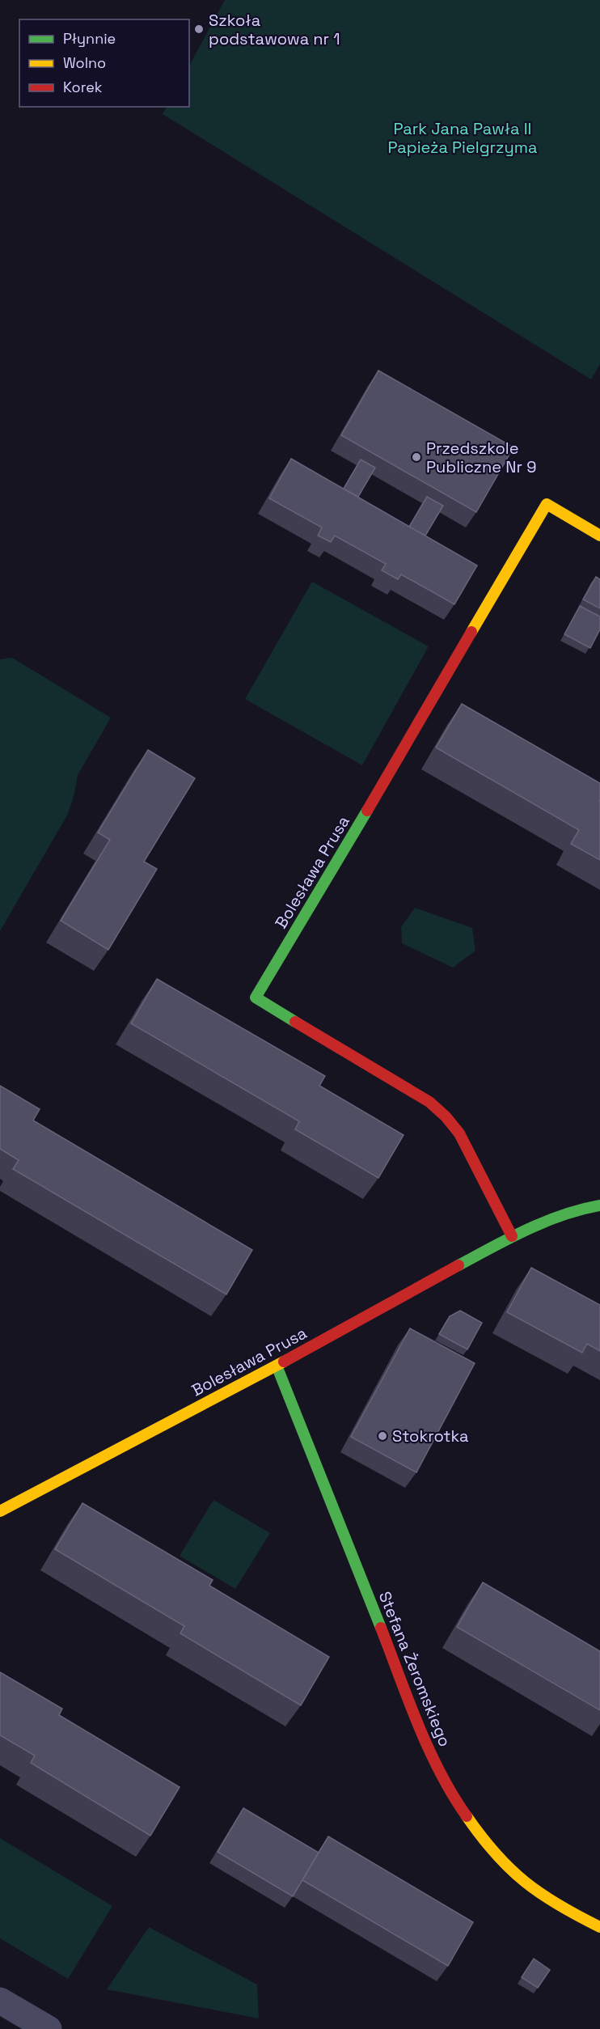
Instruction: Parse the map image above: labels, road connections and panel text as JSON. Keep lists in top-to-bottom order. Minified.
{"streets":{"street":["Bolesława Prusa","Stefana Żeromskiego"]},"crossings":[["Bolesława Prusa","Stefana Żeromskiego"]],"parks":["Park Jana Pawła II Papieża Pielgrzyma"],"places":["Szkoła podstawowa nr 1","Przedszkole Publiczne Nr 9","Stokrotka"],"legend":["Płynnie","Wolno","Korek"]}
